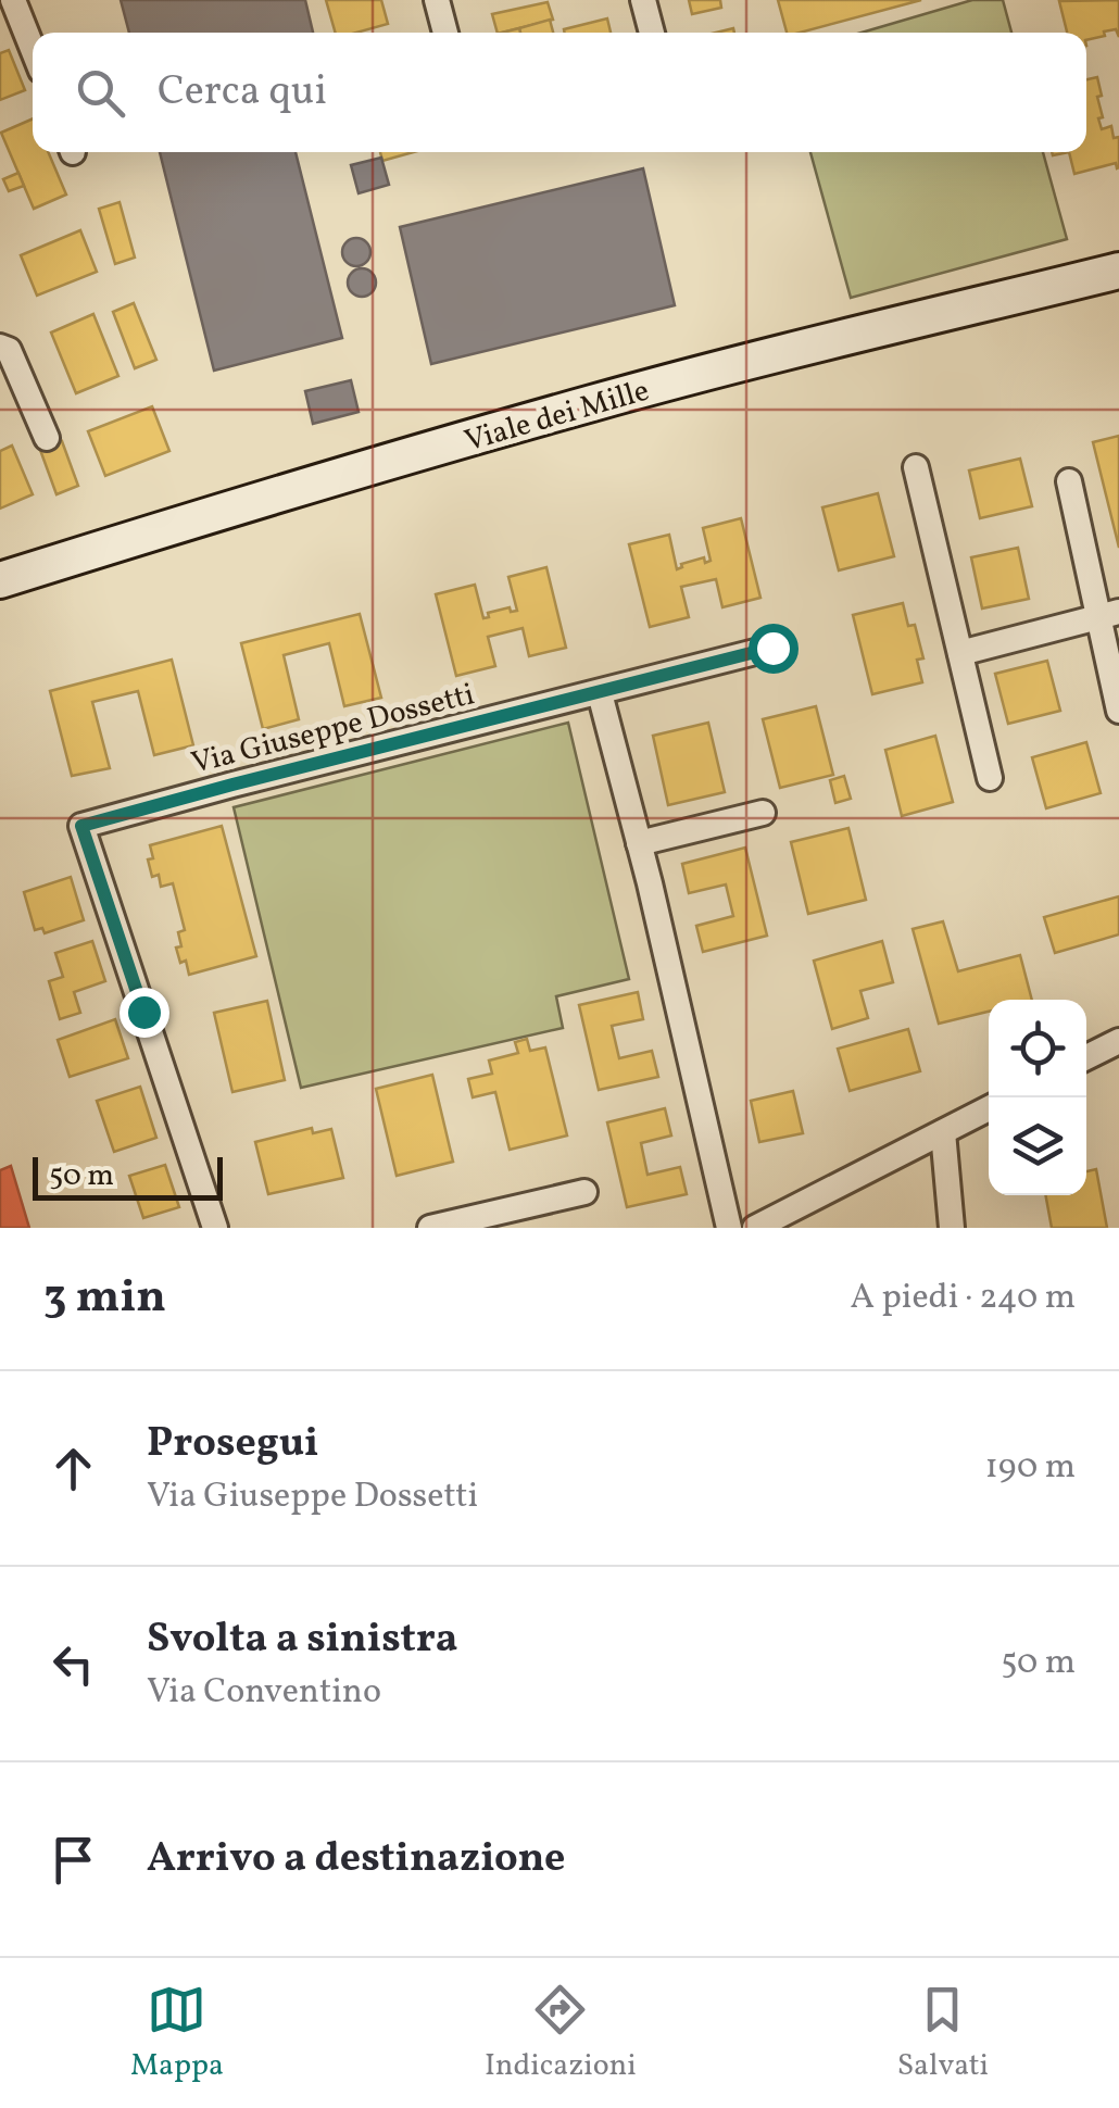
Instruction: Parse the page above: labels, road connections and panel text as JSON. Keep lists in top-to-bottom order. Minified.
{"streets":{"main road":["Viale dei Mille"],"street":["Via Giuseppe Dossetti"]},"scale_bar":"50 m","page":{"search":"Cerca qui","scale":"50 m","heading":["3 min","A piedi · 240 m"],"list":[["Prosegui","Via Giuseppe Dossetti","190 m"],["Svolta a sinistra","Via Conventino","50 m"],"Arrivo a destinazione"],"nav":["Mappa","Indicazioni","Salvati"]}}
